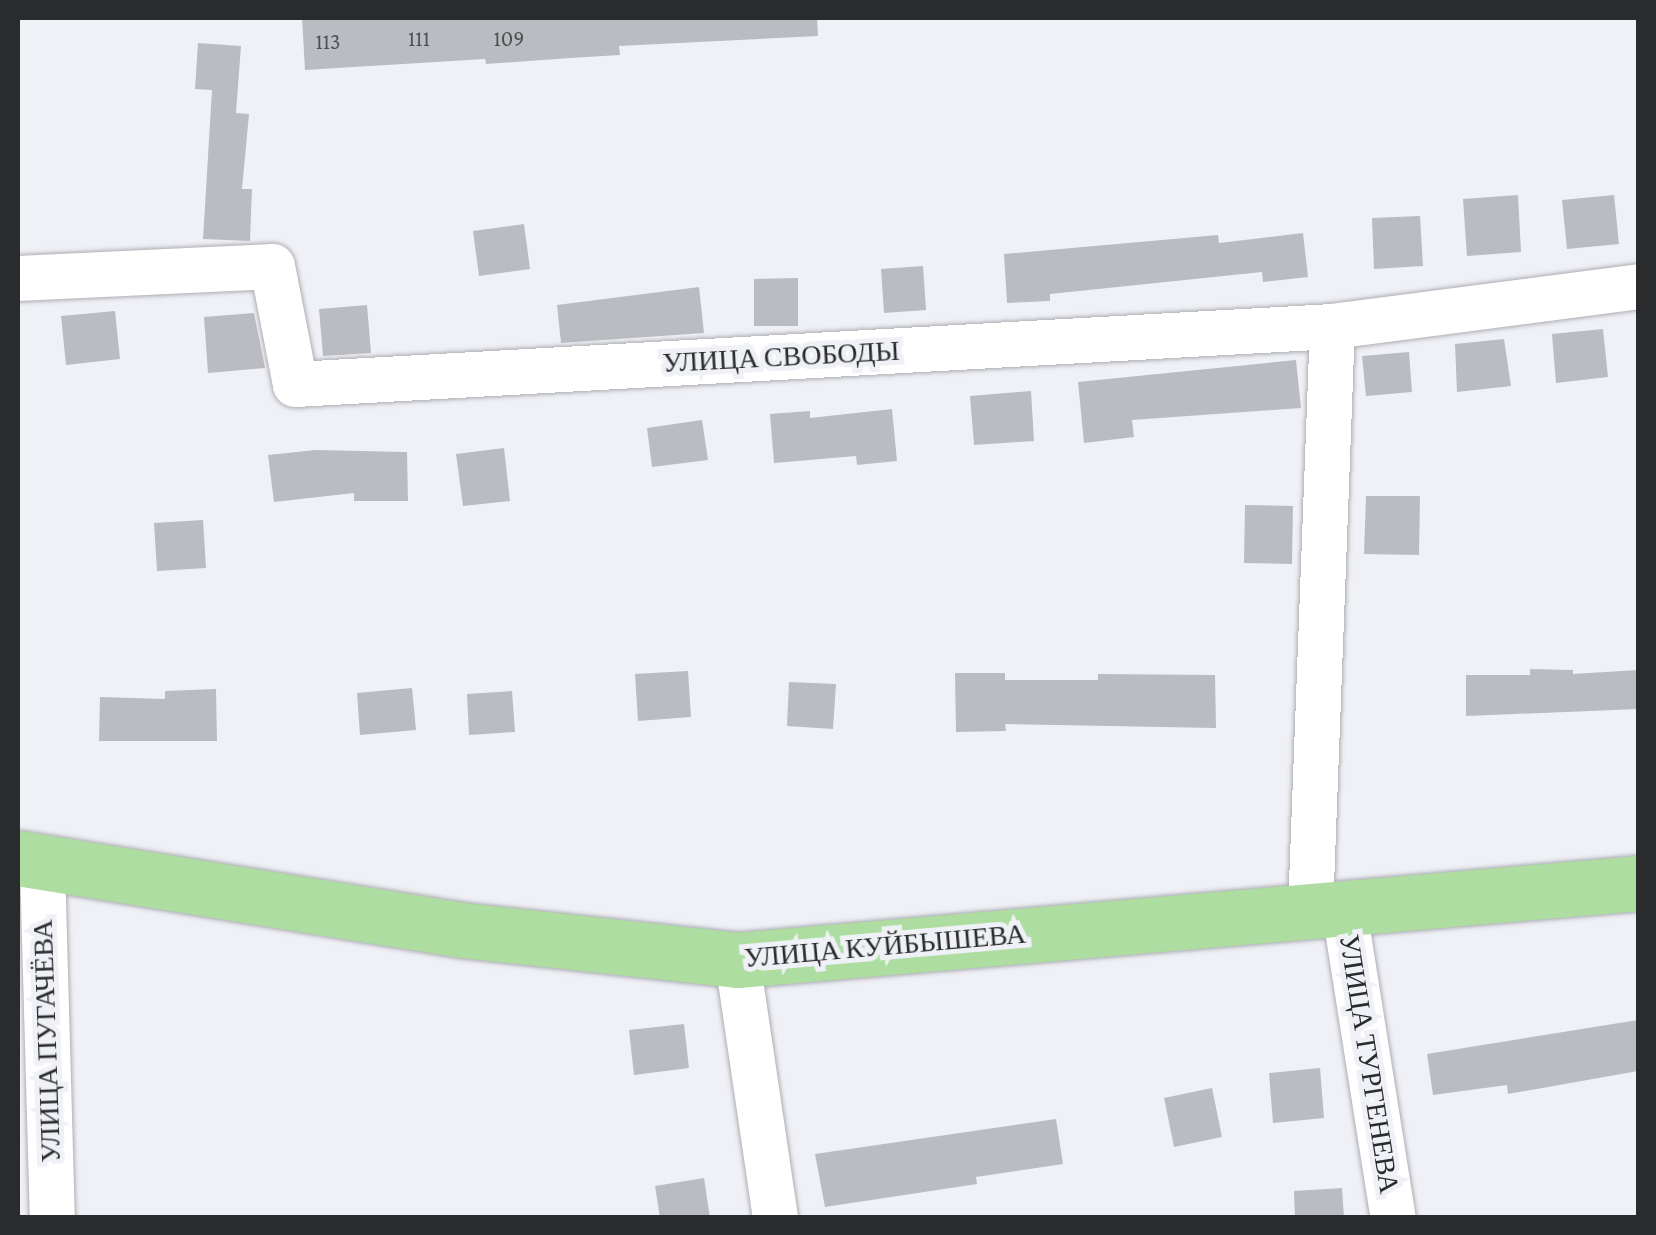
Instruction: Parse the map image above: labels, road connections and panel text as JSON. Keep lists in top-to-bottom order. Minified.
{"streets":{"main road":["УЛИЦА КУЙБЫШЕВА"],"street":["УЛИЦА СВОБОДЫ","УЛИЦА ПУГАЧЁВА","УЛИЦА ТУРГЕНЕВА"]},"crossings":[["УЛИЦА СВОБОДЫ","УЛИЦА ТУРГЕНЕВА"],["УЛИЦА КУЙБЫШЕВА","УЛИЦА ПУГАЧЁВА"],["УЛИЦА КУЙБЫШЕВА","УЛИЦА ТУРГЕНЕВА"]],"house_numbers":["111","109","113"]}
